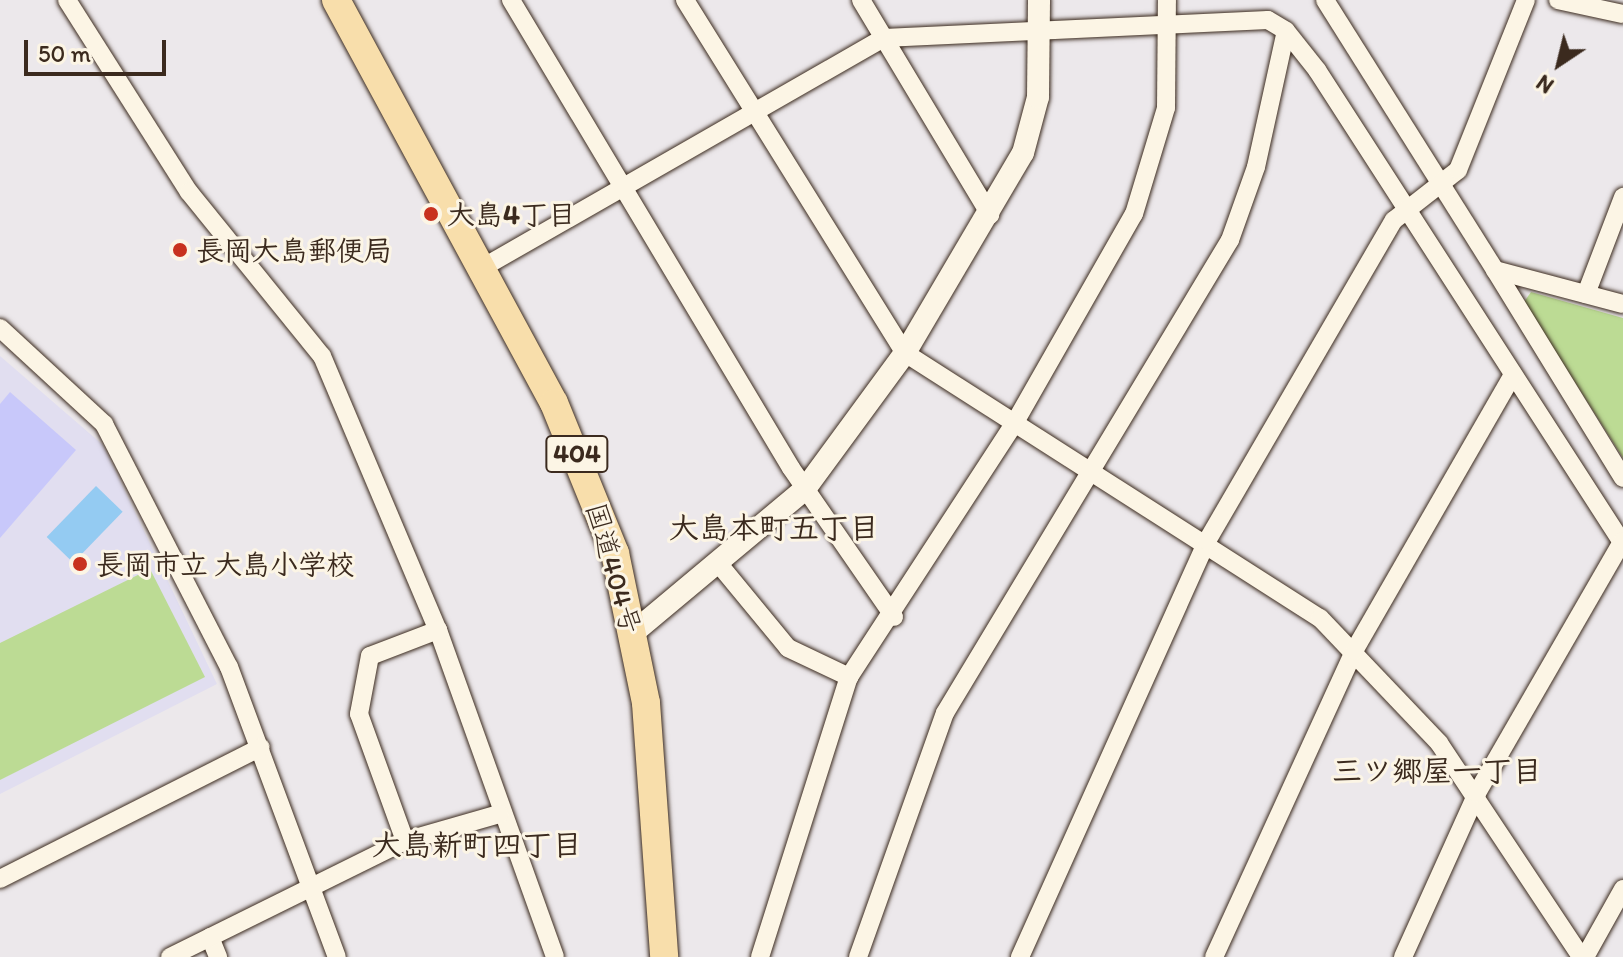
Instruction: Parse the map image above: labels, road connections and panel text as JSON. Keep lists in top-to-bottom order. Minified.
{"streets":{"highway":["404","国道404号"]},"districts":["大島本町五丁目","三ツ郷屋一丁目","大島新町四丁目"],"places":["大島4丁目","長岡大島郵便局","長岡市立 大島小学校"],"scale_bar":"50 m","north":"bottom left"}
